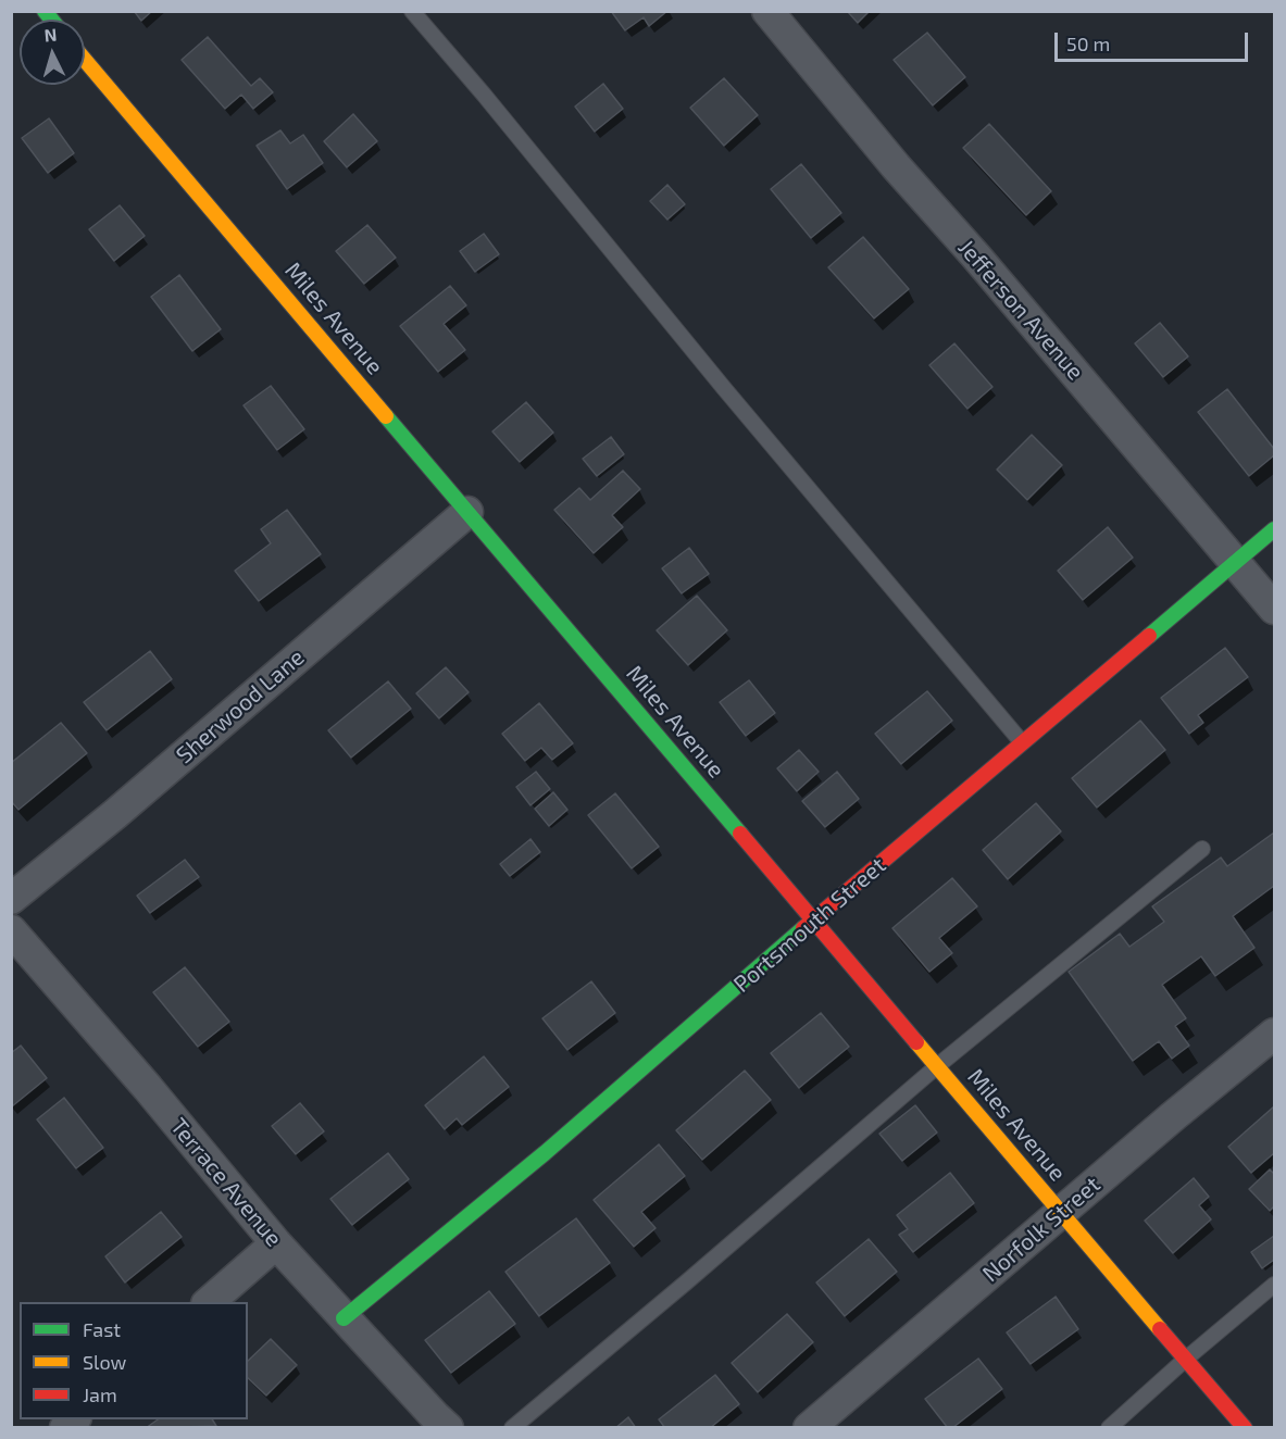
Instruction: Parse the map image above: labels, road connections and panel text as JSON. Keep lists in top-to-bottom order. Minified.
{"streets":{"street":["Jefferson Avenue","Miles Avenue","Sherwood Lane","Portsmouth Street","Terrace Avenue","Norfolk Street"]},"crossings":[["Jefferson Avenue","Portsmouth Street"],["Miles Avenue","Sherwood Lane"],["Miles Avenue","Portsmouth Street"],["Miles Avenue","Norfolk Street"],["Portsmouth Street","Terrace Avenue"]],"legend":["Fast","Slow","Jam"],"scale_bar":"50 m","north":"top"}
